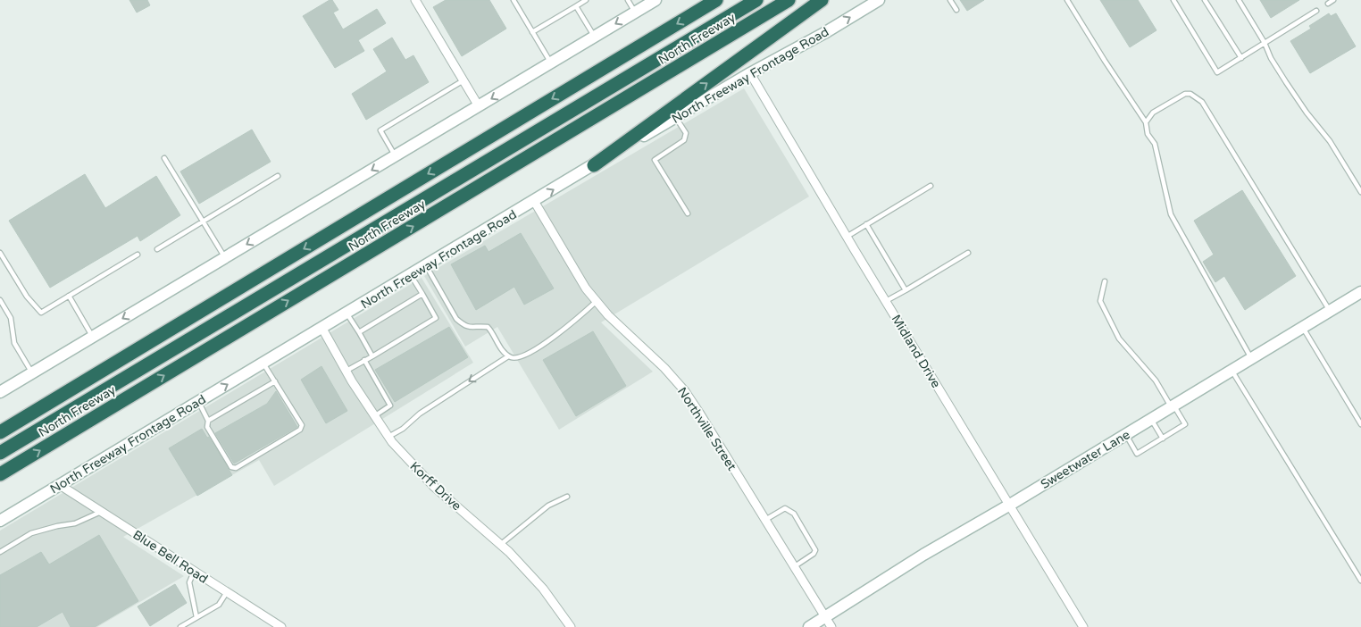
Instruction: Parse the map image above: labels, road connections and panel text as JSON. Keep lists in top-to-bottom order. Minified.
{"streets":{"highway":["North Freeway"],"main road":["North Freeway Frontage Road","Sweetwater Lane"],"street":["Midland Drive","Northville Street","Korff Drive","Blue Bell Road"]},"crossings":[["North Freeway Frontage Road","Midland Drive"],["North Freeway Frontage Road","Northville Street"],["North Freeway Frontage Road","Korff Drive"],["North Freeway Frontage Road","Blue Bell Road"],["Midland Drive","Sweetwater Lane"],["Northville Street","Sweetwater Lane"]]}
